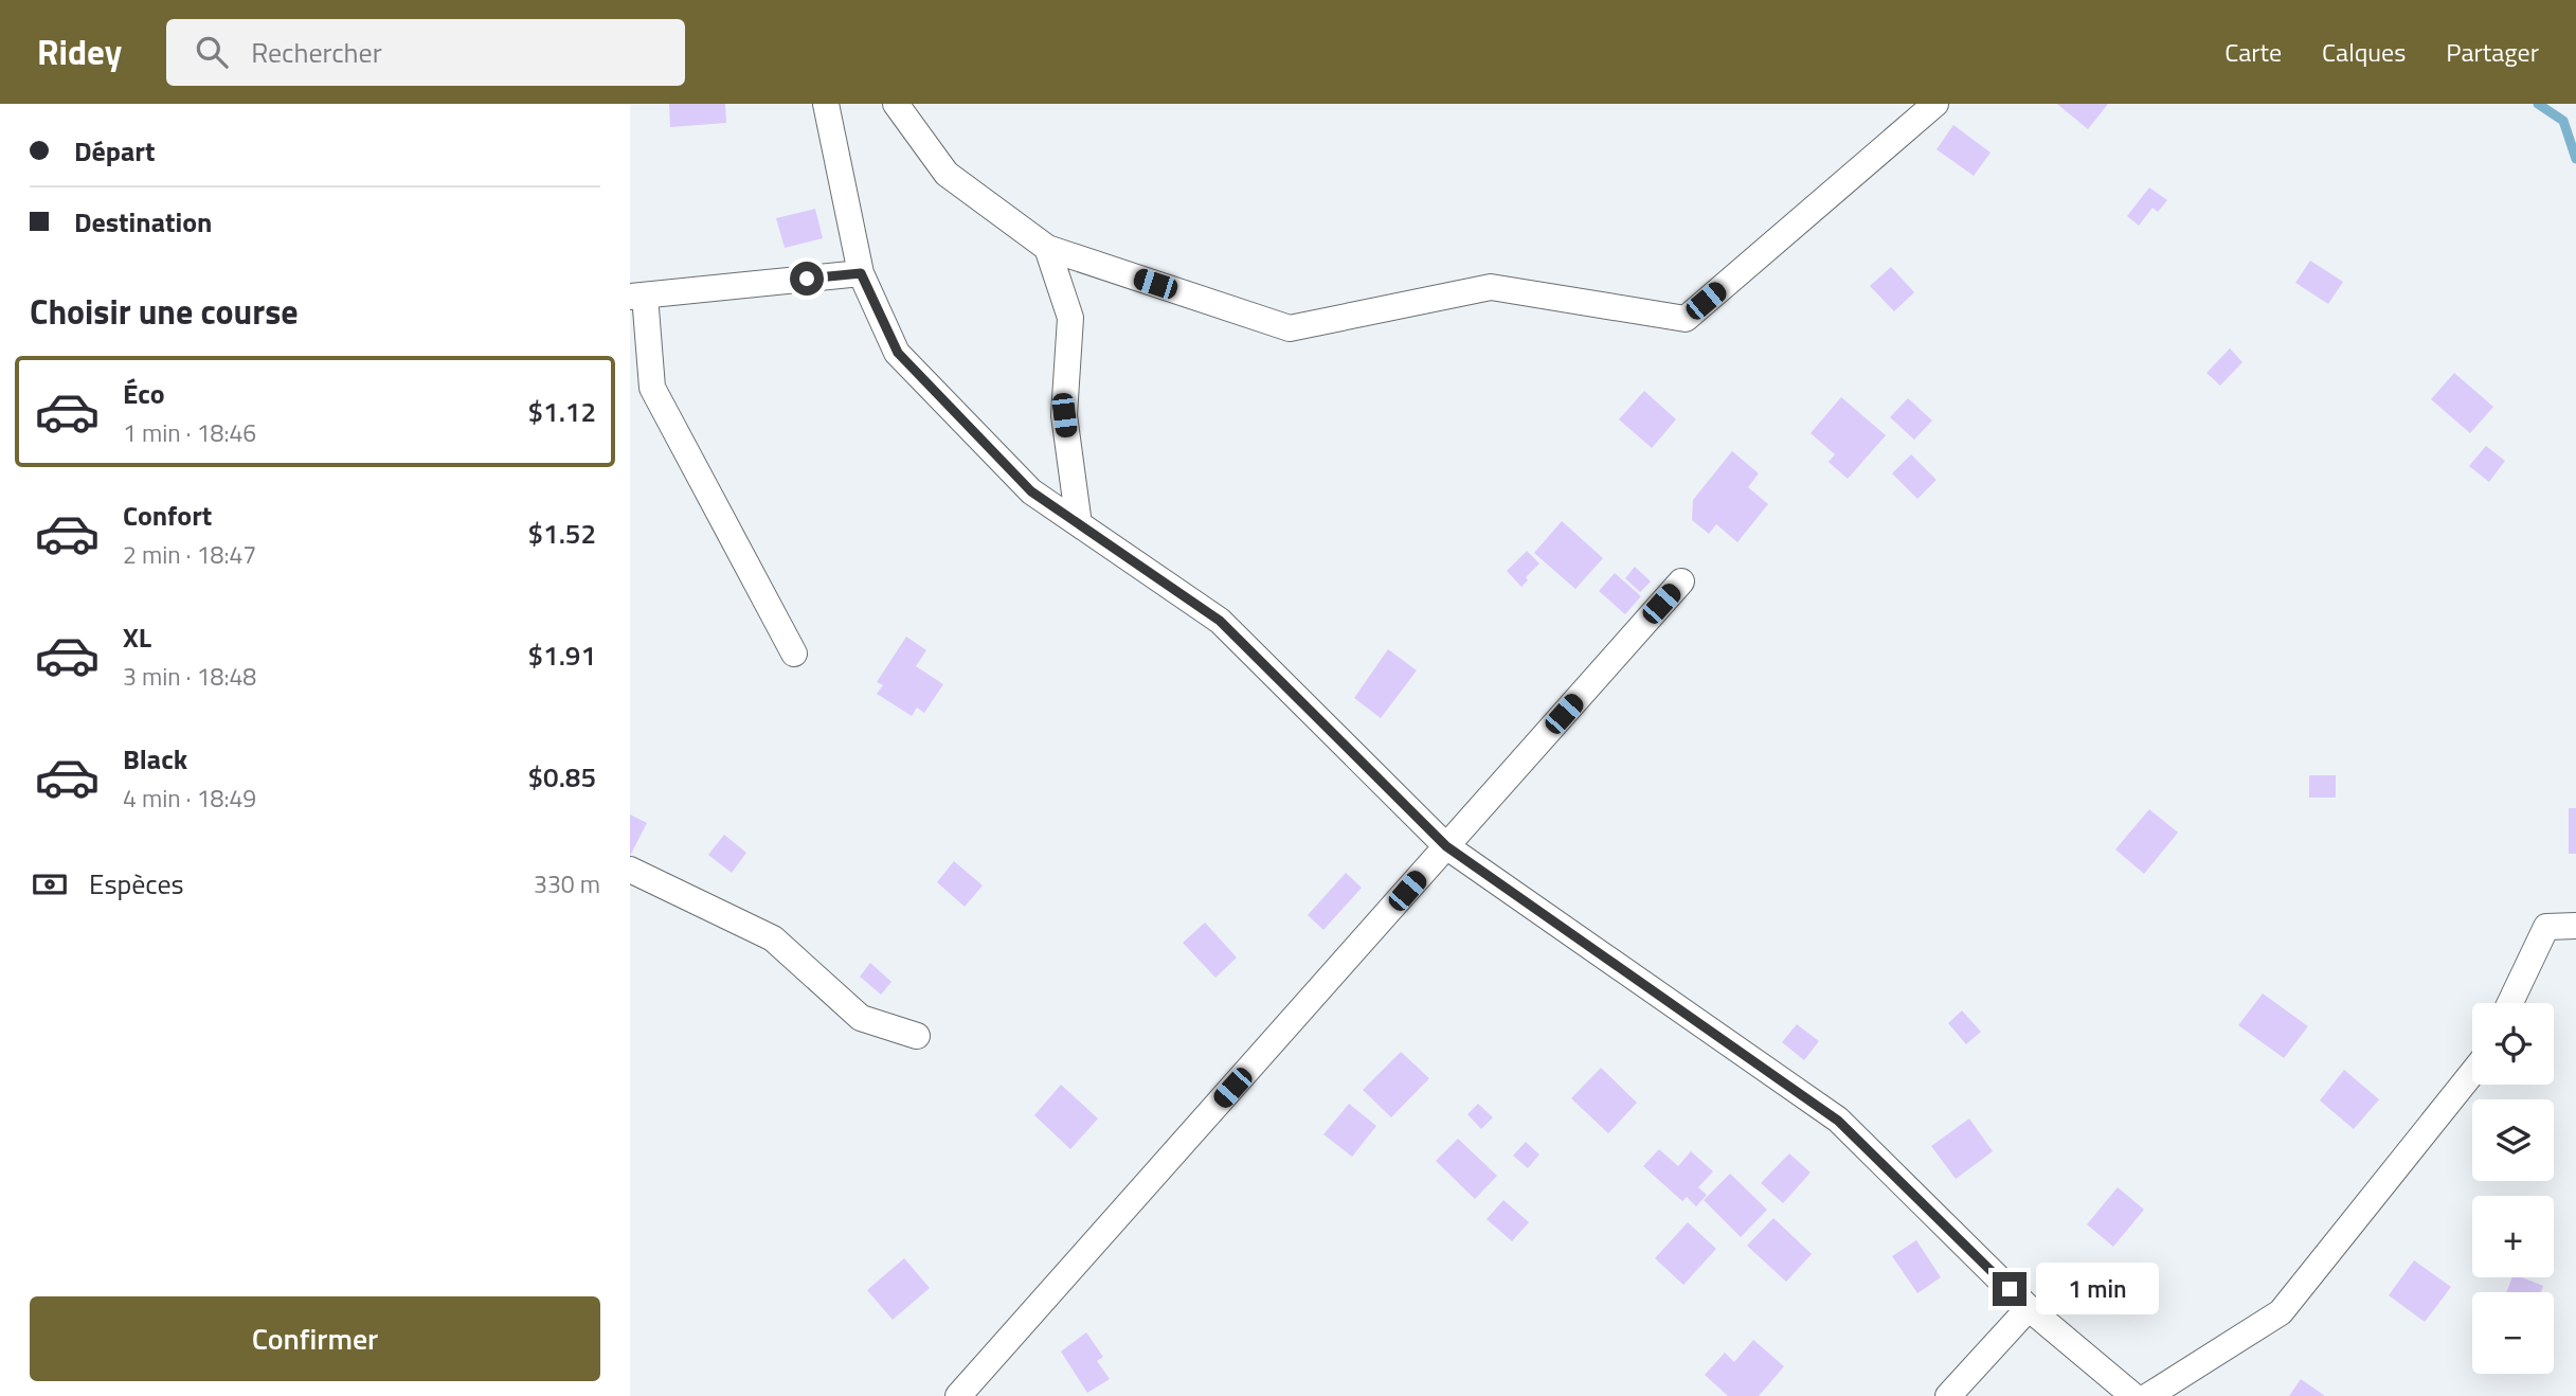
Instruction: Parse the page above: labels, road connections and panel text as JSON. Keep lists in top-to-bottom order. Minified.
{"page":{"header":"Ridey","search":"Rechercher","nav":["Carte","Calques","Partager"],"banner":["Départ","Destination"],"heading":"Choisir une course","list":[{"name":"Éco","note":"1 min · 18:46","value":"$1.12"},{"name":"Confort","note":"2 min · 18:47","value":"$1.52"},{"name":"XL","note":"3 min · 18:48","value":"$1.91"},{"name":"Black","note":"4 min · 18:49","value":"$0.85"}],"pay":["Espèces","330 m"],"map_buttons":["+","−"],"bubble":"1 min","buttons":"Confirmer"}}
